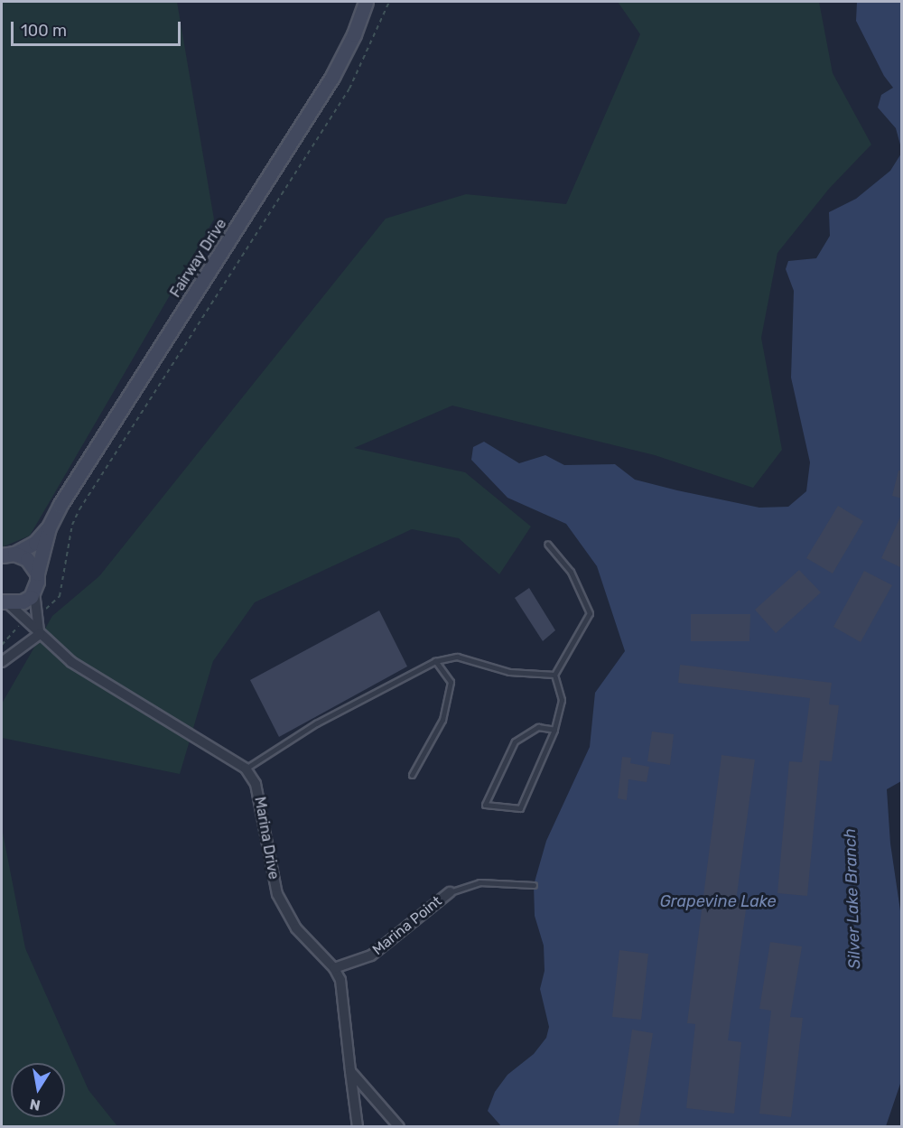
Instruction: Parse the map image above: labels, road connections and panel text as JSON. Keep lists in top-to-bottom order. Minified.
{"streets":{"street":["Fairway Drive","Marina Drive","Marina Point"]},"crossings":[["Marina Drive","Marina Point"]],"water":["Silver Lake Branch","Grapevine Lake"],"scale_bar":"100 m","north":"bottom"}
